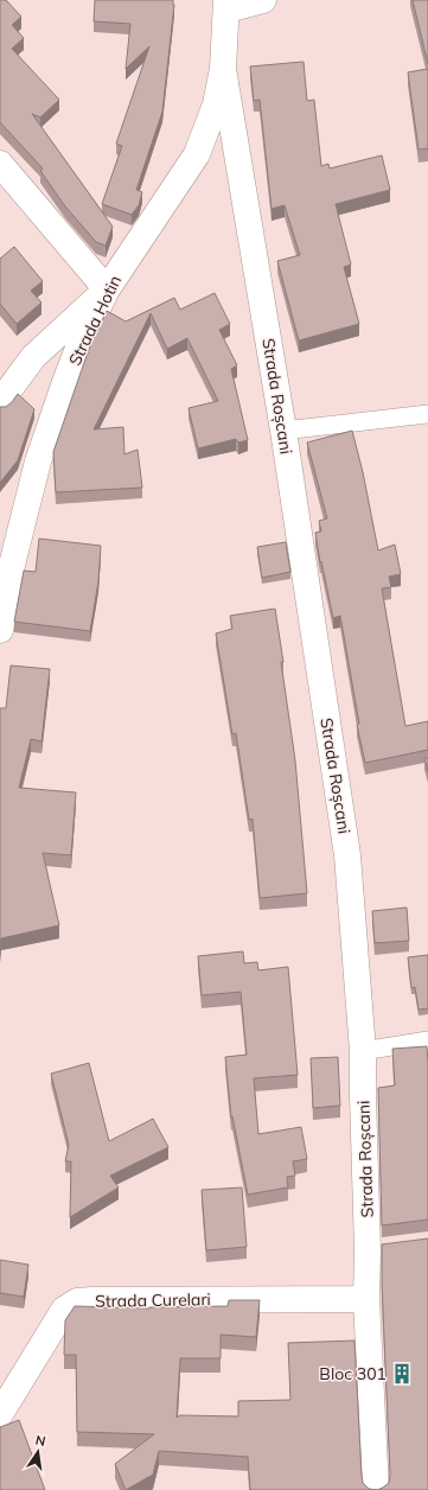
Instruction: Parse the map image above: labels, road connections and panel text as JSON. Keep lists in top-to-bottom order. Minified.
{"streets":{"street":["Strada Hotin","Strada Roșcani","Strada Curelari"]},"crossings":[["Strada Hotin","Strada Roșcani"],["Strada Roșcani","Strada Curelari"]],"places":{"building":["Bloc 301"]},"north":"top"}
